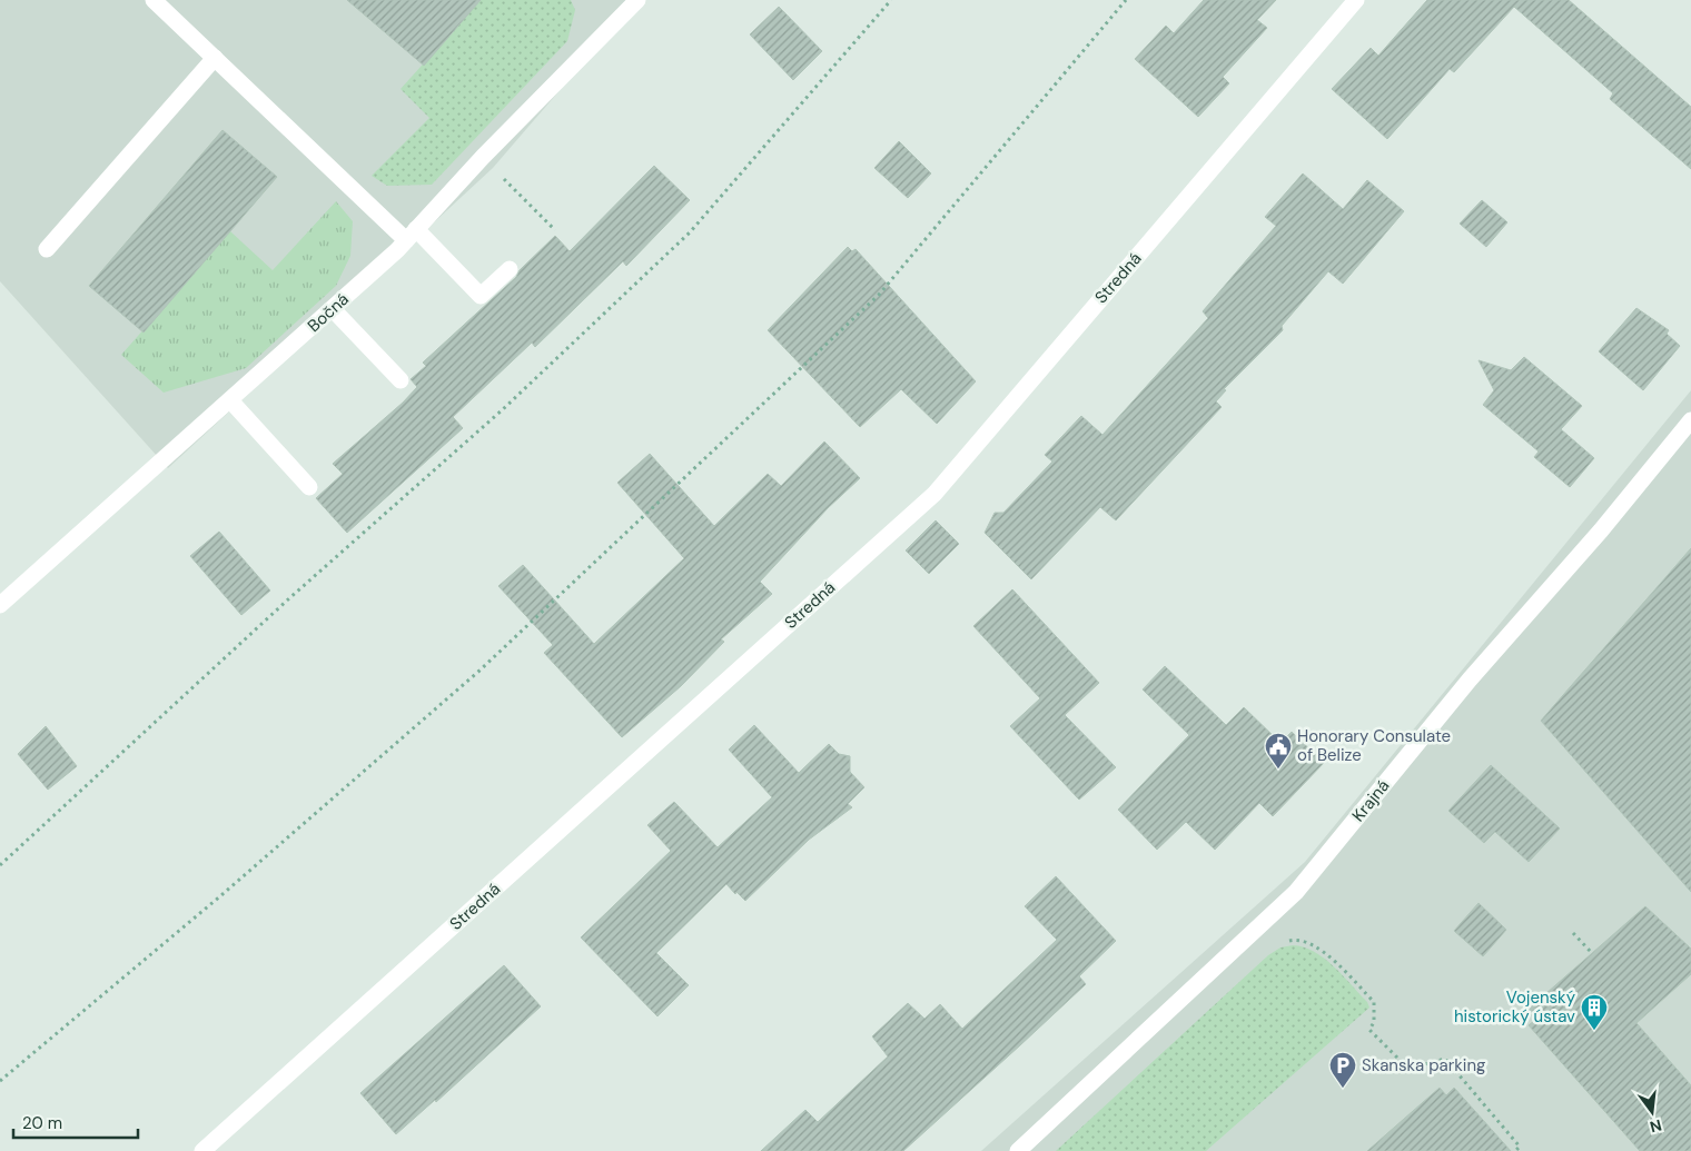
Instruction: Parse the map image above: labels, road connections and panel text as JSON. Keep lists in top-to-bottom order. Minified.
{"streets":{"street":["Stredná","Bočná","Krajná"]},"places":{"public building":["Honorary Consulate of Belize"],"building":["Vojenský historický ústav"],"parking":["Skanska parking"]},"scale_bar":"20 m","north":"bottom"}
